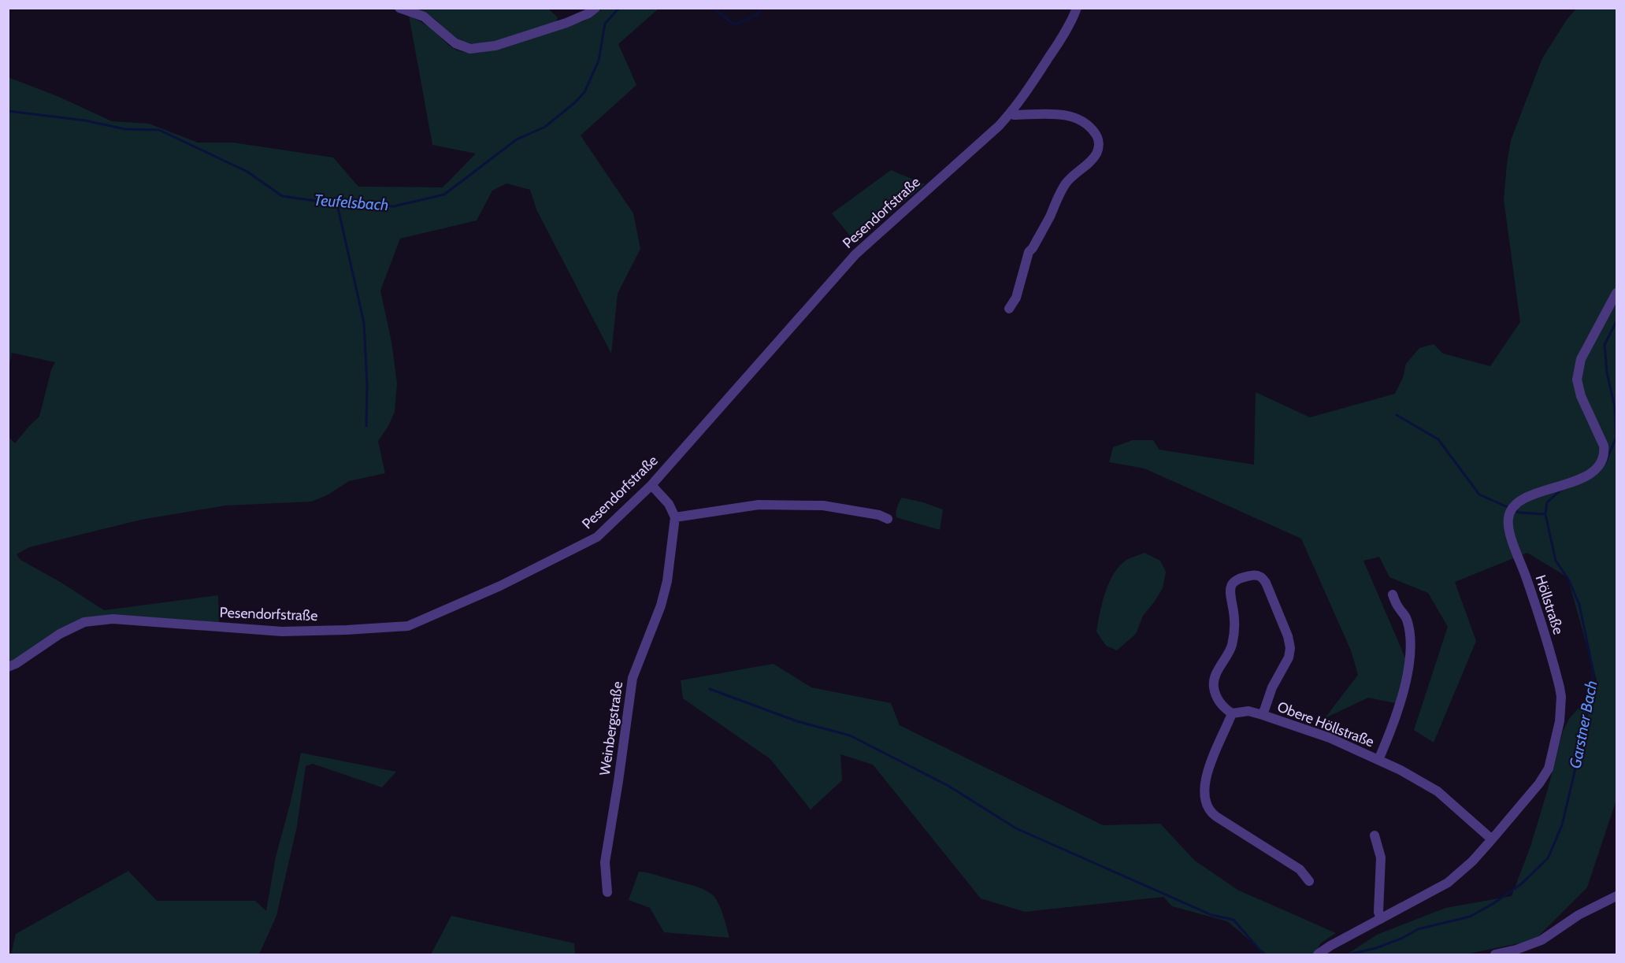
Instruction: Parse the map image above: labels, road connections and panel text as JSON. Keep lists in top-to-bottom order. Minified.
{"streets":{"street":["Pesendorfstraße","Höllstraße","Obere Höllstraße","Weinbergstraße"]},"crossings":[["Höllstraße","Obere Höllstraße"]],"water":["Teufelsbach","Garstner Bach"]}
